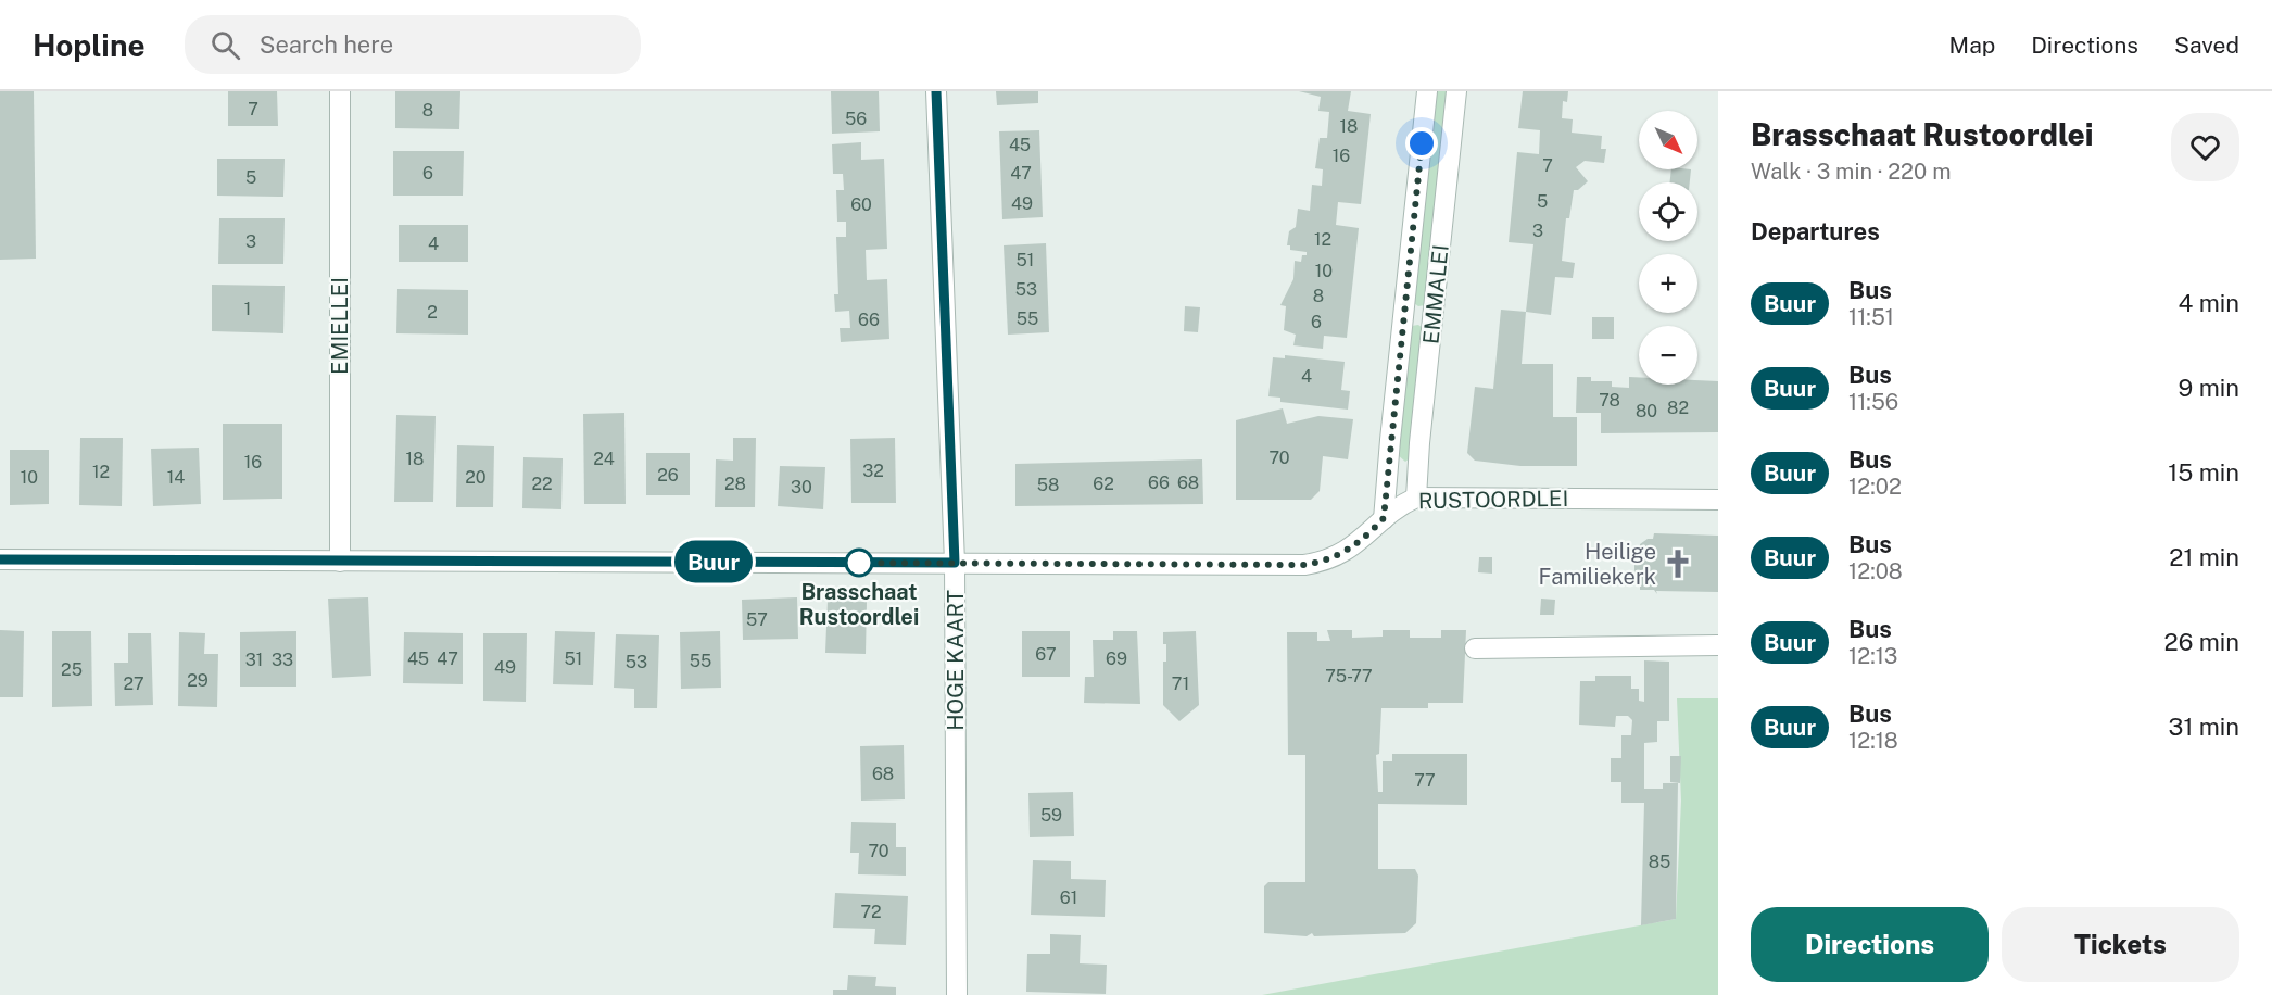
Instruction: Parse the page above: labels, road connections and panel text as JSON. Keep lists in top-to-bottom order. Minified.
{"streets":{"street":["EMMALEI","EMIELLEI","RUSTOORDLEI","HOGE KAART"]},"crossings":[["EMMALEI","RUSTOORDLEI"],["EMIELLEI","RUSTOORDLEI"],["RUSTOORDLEI","HOGE KAART"]],"places":{"other":["Brasschaat Rustoordlei"],"church":["Heilige Familiekerk"]},"lines":["bus line Buur"],"house_numbers":["7","8","56","18","45","16","7","6","47","5","5","49","60","3","12","3","4","51","10","53","8","1","2","55","66","6","4","78","82","80","70","18","24","16","32","12","26","10","14","20","66","68","22","28","62","58","30","57","67","45","47","51","69","31","33","55","53","49","25","75-77","29","27","71","68","77","59","70","85","61","72"],"north":"bottom right","page":{"header":"Hopline","search":"Search here","nav":["Map","Directions","Saved"],"on_map":"Buur","heading":[["Brasschaat Rustoordlei","Walk · 3 min · 220 m"],"Departures"],"map_buttons":["+","−"],"list":[{"mark":"Buur","name":"Bus","note":"11:51","value":"4 min"},{"mark":"Buur","name":"Bus","note":"11:56","value":"9 min"},{"mark":"Buur","name":"Bus","note":"12:02","value":"15 min"},{"mark":"Buur","name":"Bus","note":"12:08","value":"21 min"},{"mark":"Buur","name":"Bus","note":"12:13","value":"26 min"},{"mark":"Buur","name":"Bus","note":"12:18","value":"31 min"}],"buttons":["Directions","Tickets"]}}
